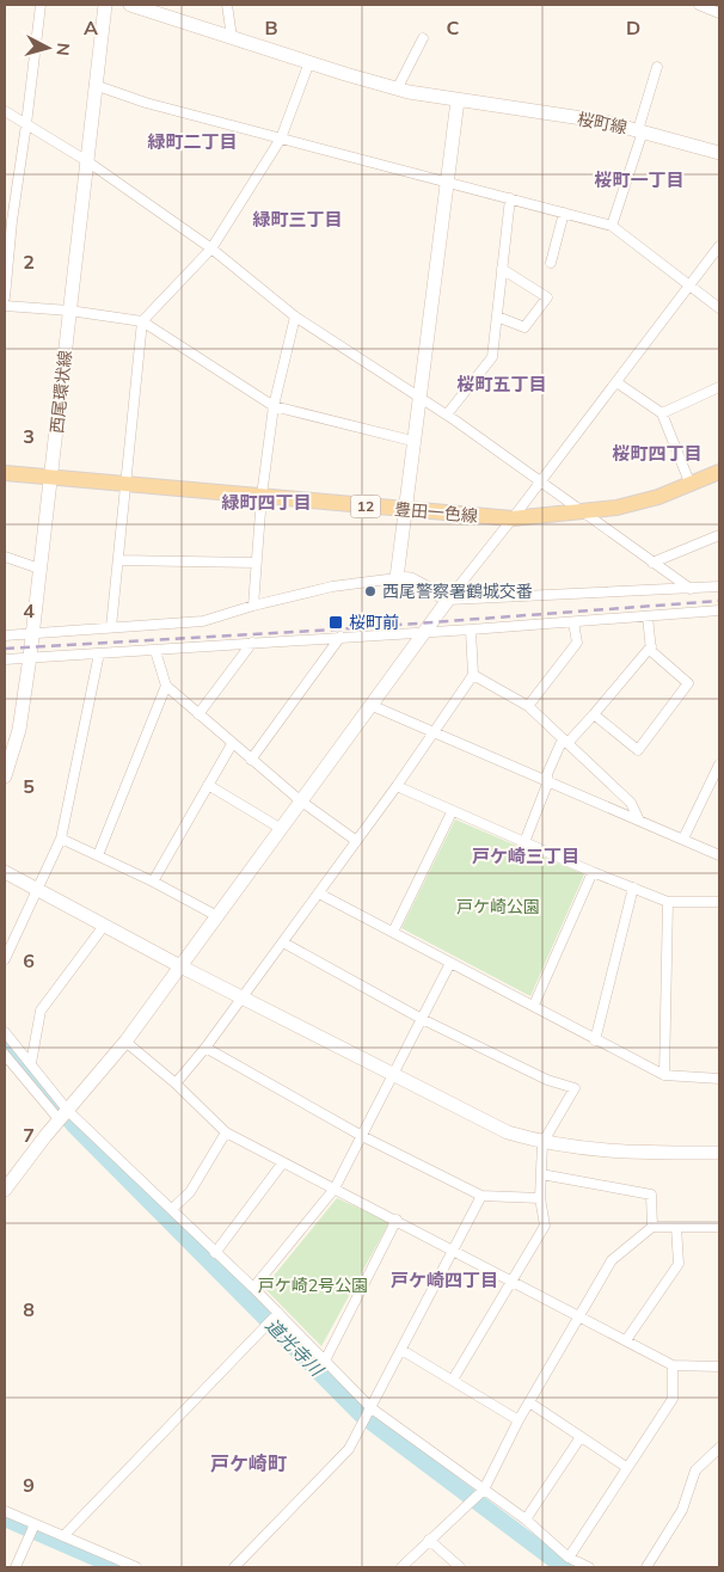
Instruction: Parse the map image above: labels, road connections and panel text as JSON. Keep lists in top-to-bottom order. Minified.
{"streets":{"main road":["12","豊田一色線"],"street":["桜町線","西尾環状線"]},"crossings":[["西尾環状線","豊田一色線"]],"districts":["緑町二丁目","桜町一丁目","緑町三丁目","桜町五丁目","桜町四丁目","緑町四丁目","戸ケ崎三丁目","戸ケ崎四丁目","戸ケ崎町"],"water":["道光寺川"],"parks":["戸ケ崎公園","戸ケ崎2号公園"],"places":{"other":["西尾警察署鶴城交番"],"transit":["桜町前"]},"north":"right","grid":{"columns":["A","B","C","D"],"rows":["2","3","4","5","6","7","8","9"]}}
